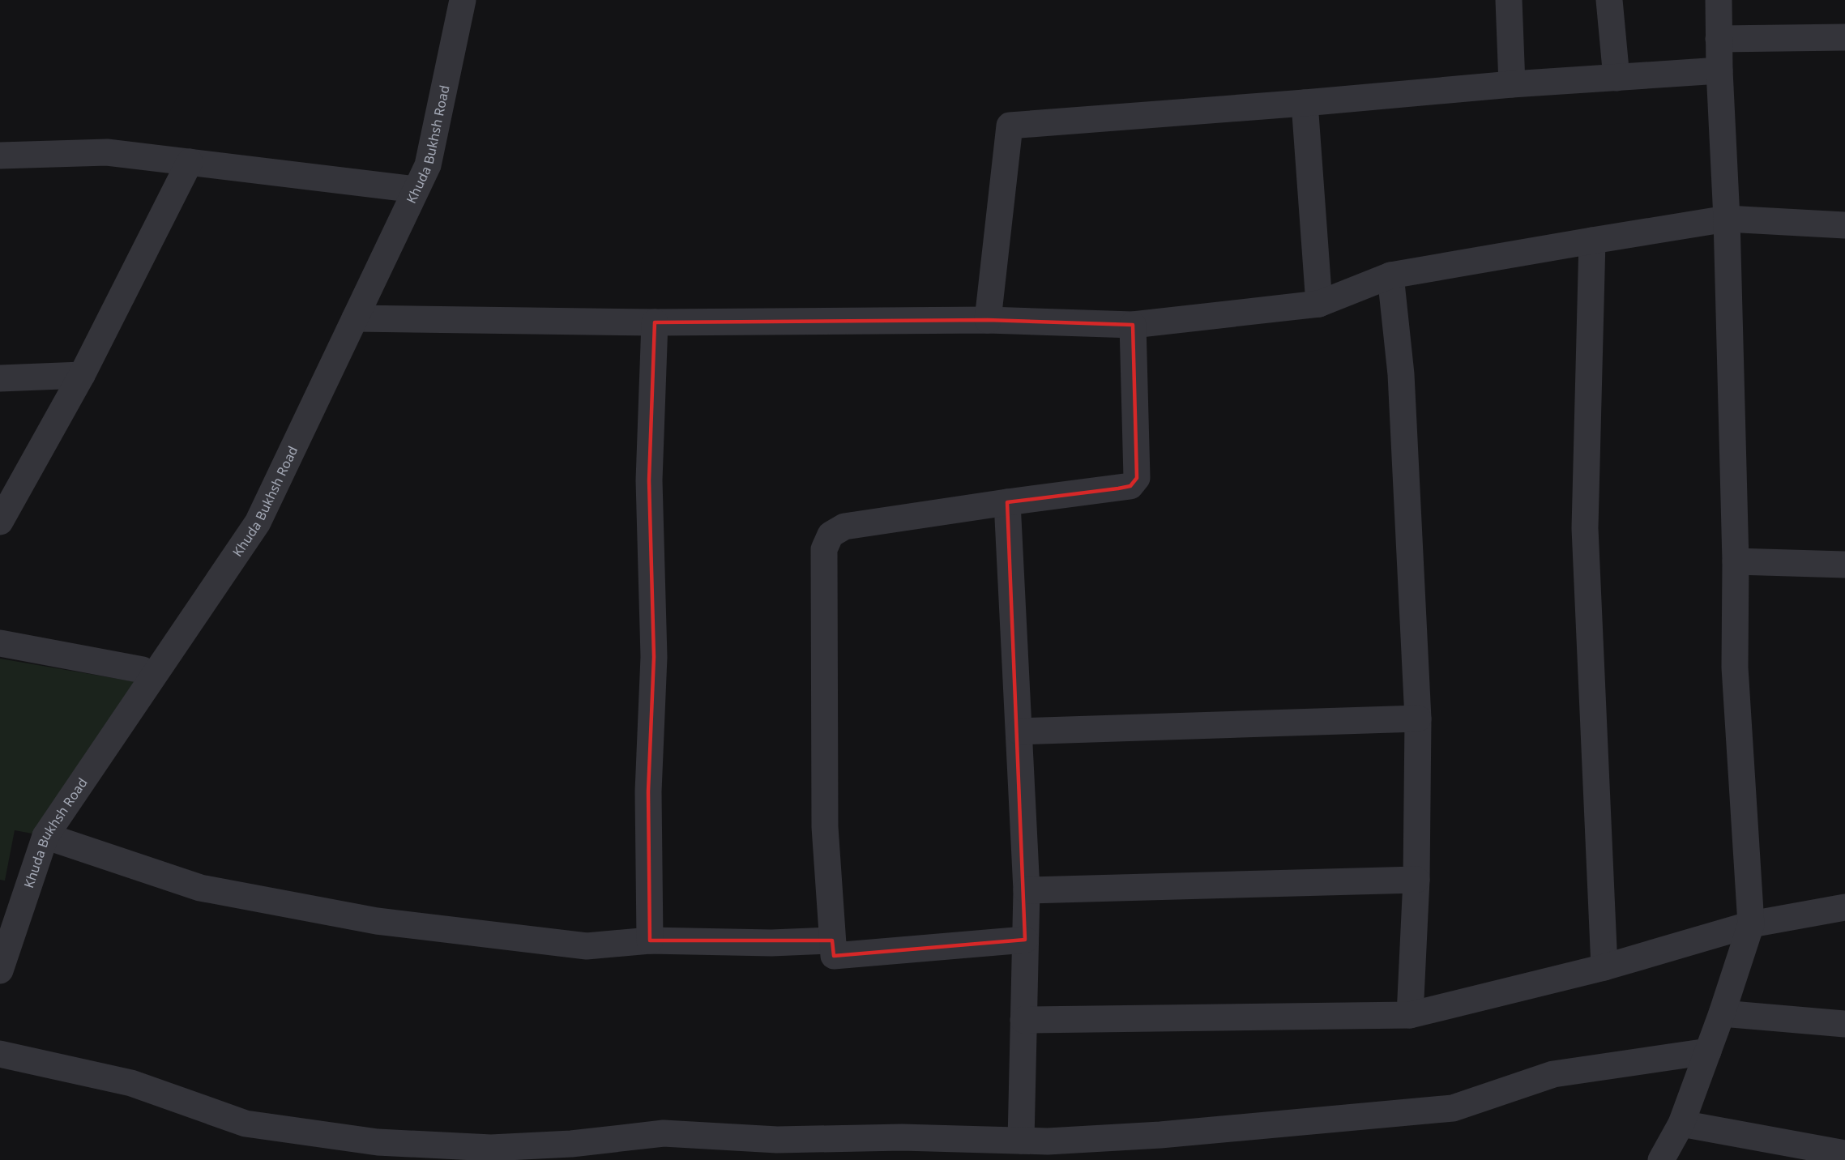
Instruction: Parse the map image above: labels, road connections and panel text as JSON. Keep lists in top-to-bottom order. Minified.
{"streets":{"street":["Khuda Bukhsh Road"]}}
